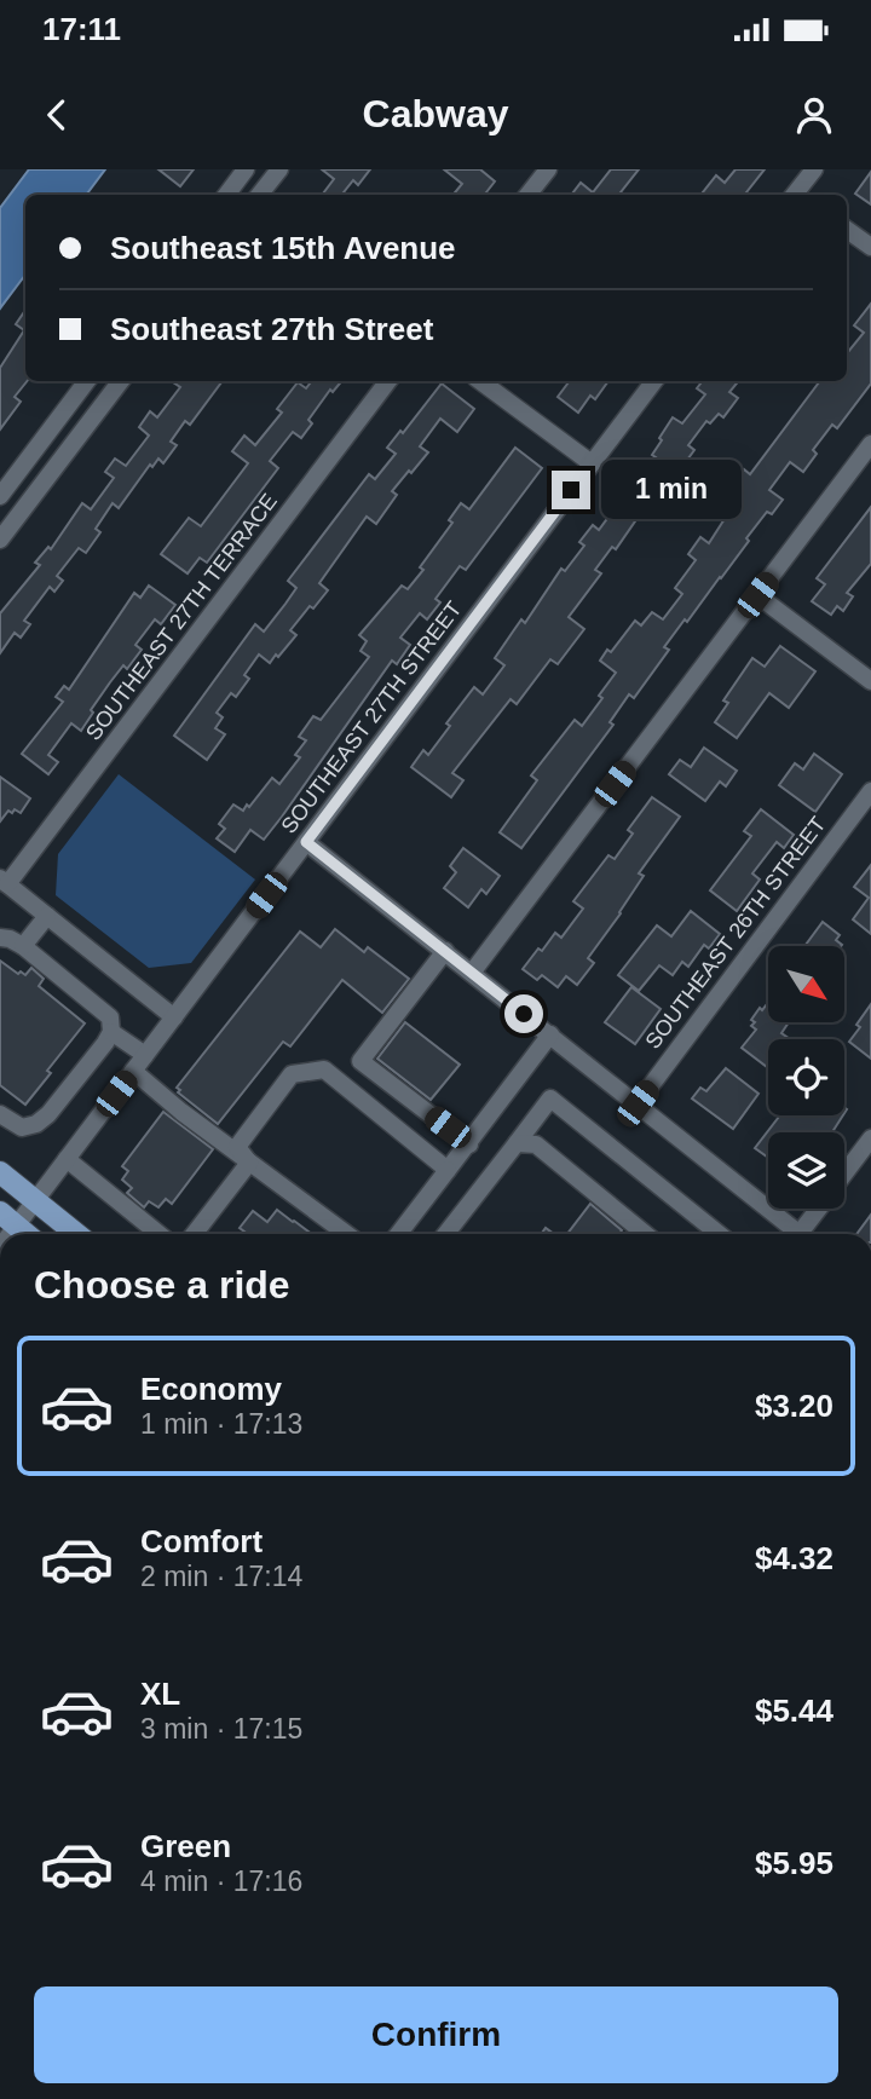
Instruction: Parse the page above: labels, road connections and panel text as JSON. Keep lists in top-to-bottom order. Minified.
{"streets":{"street":["SOUTHEAST 27TH TERRACE","SOUTHEAST 27TH STREET","SOUTHEAST 26TH STREET"]},"north":"bottom right","page":{"status":"17:11","header":"Cabway","banner":["Southeast 15th Avenue","Southeast 27th Street"],"bubble":"1 min","heading":"Choose a ride","list":[{"name":"Economy","note":"1 min · 17:13","value":"$3.20"},{"name":"Comfort","note":"2 min · 17:14","value":"$4.32"},{"name":"XL","note":"3 min · 17:15","value":"$5.44"},{"name":"Green","note":"4 min · 17:16","value":"$5.95"}],"buttons":"Confirm"}}
